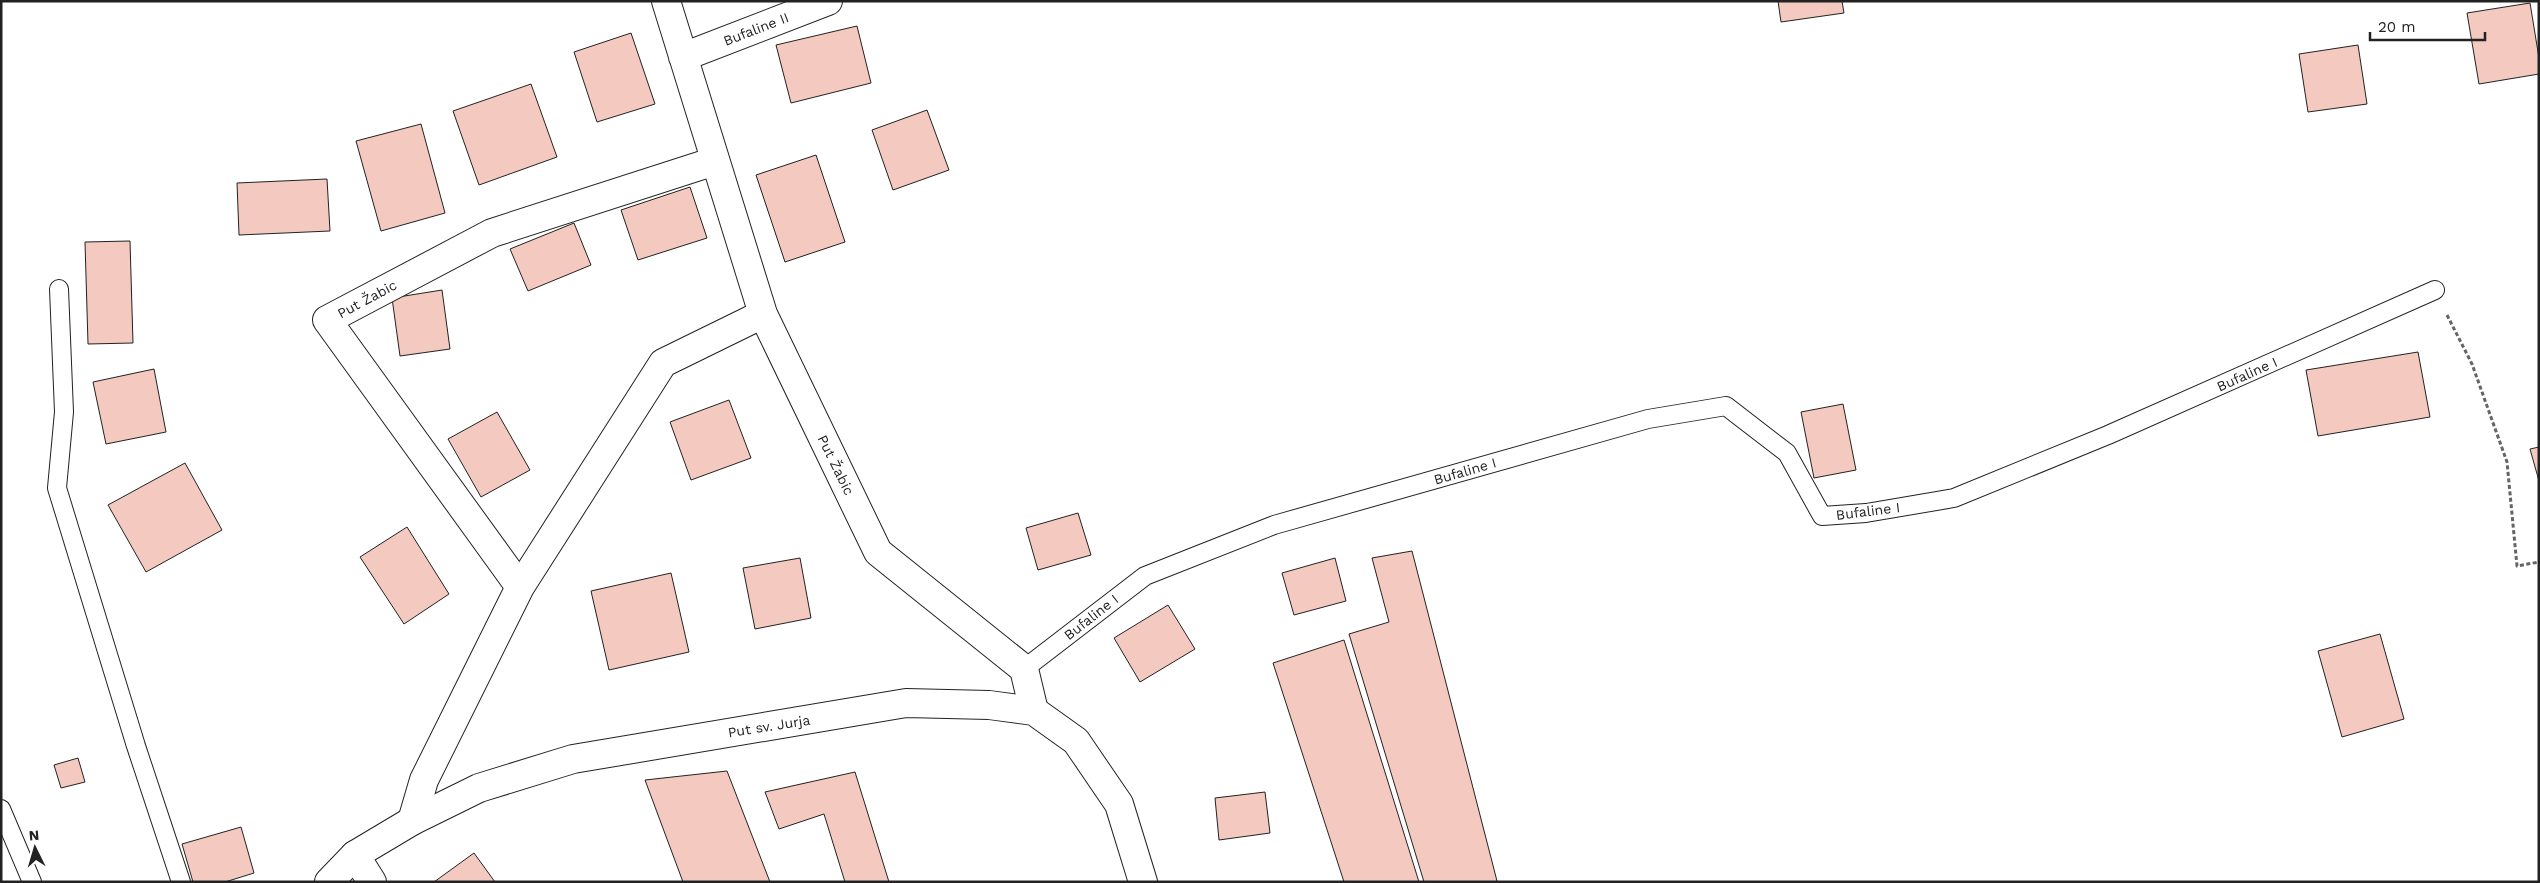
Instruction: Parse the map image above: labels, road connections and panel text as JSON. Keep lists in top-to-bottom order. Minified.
{"streets":{"street":["Bufaline II","Put Žabic","Put sv. Jurja"],"lane":["Bufaline I"]},"crossings":[["Bufaline II","Put Žabic"],["Put Žabic","Bufaline I"]],"scale_bar":"20 m","north":"top"}
